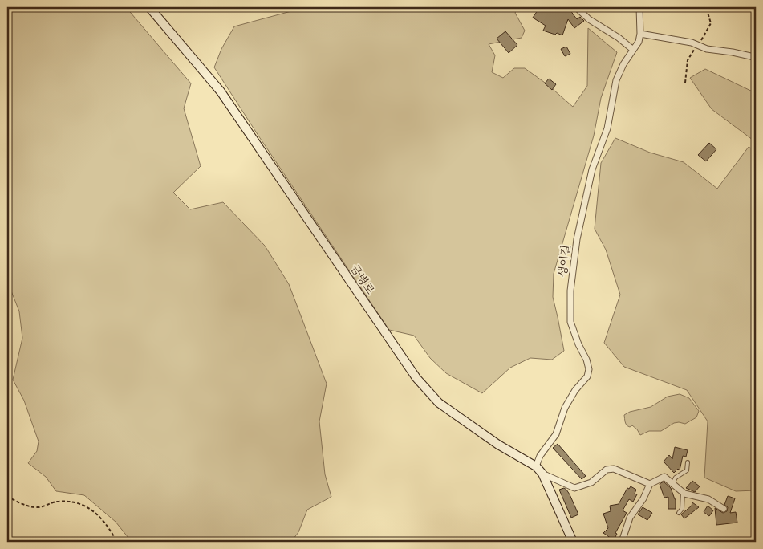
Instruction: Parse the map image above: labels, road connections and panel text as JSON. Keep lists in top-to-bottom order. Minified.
{"streets":{"street":["생이길","금병로"]},"crossings":[["생이길","금병로"]]}
